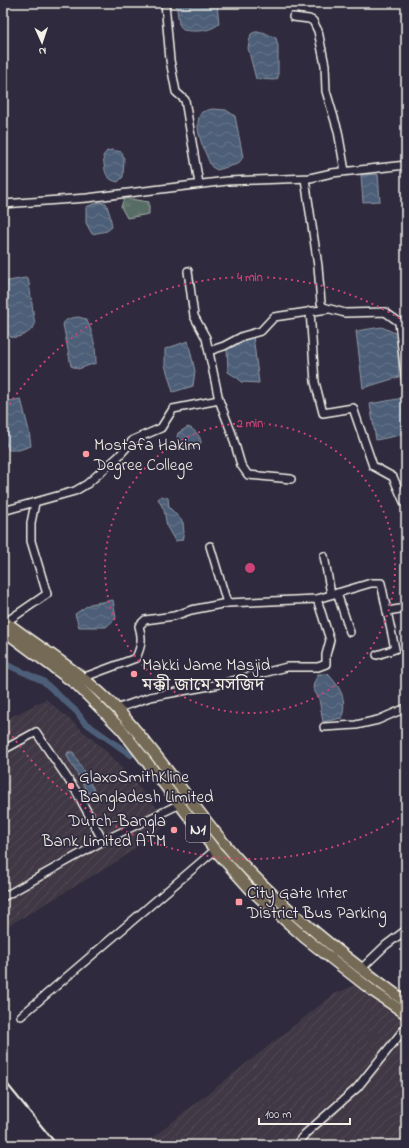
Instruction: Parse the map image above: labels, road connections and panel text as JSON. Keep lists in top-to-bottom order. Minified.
{"streets":{"highway":["N1"]},"places":{"other":["Mostafa Hakim Degree College","Makki Jame Masjid মক্কী জামে মসজিদ","GlaxoSmithKline Bangladesh Limited","Dutch-Bangla Bank Limited ATM"],"transit":["City Gate Inter District Bus Parking"]},"scale_bar":"100 m","north":"bottom","rings":["4 min","2 min"]}
